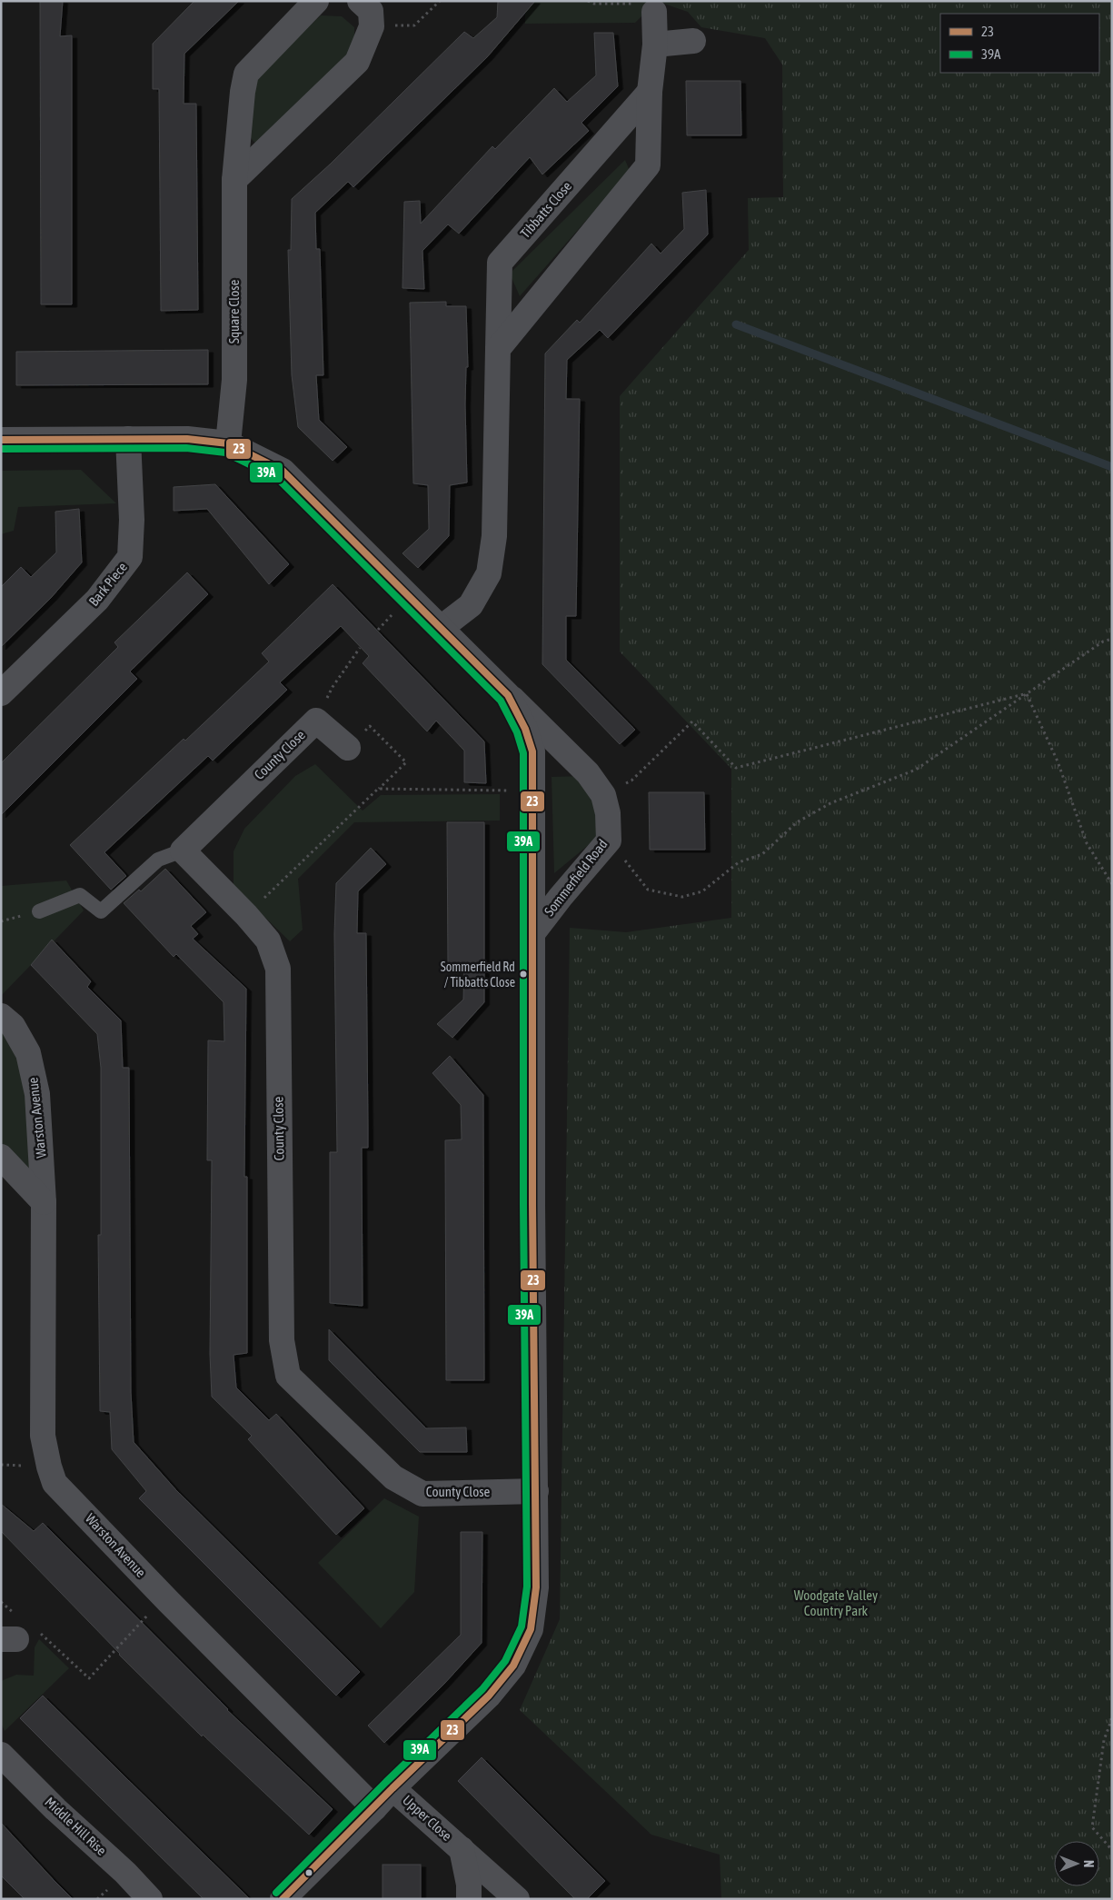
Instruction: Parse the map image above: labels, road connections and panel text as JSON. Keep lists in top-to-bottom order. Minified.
{"streets":{"street":["Tibbatts Close","Square Close","Bark Piece","County Close","Sommerfield Road","Warston Avenue","Upper Close","Middle Hill Rise"]},"crossings":[["Tibbatts Close","Sommerfield Road"],["Square Close","Sommerfield Road"],["Bark Piece","Sommerfield Road"],["County Close","Sommerfield Road"],["Sommerfield Road","Warston Avenue"],["Sommerfield Road","Upper Close"]],"parks":["Woodgate Valley Country Park"],"places":["Sommerfield Rd / Tibbatts Close"],"lines":["transit line 23","transit line 39A"],"legend":["23","39A"],"north":"right"}
